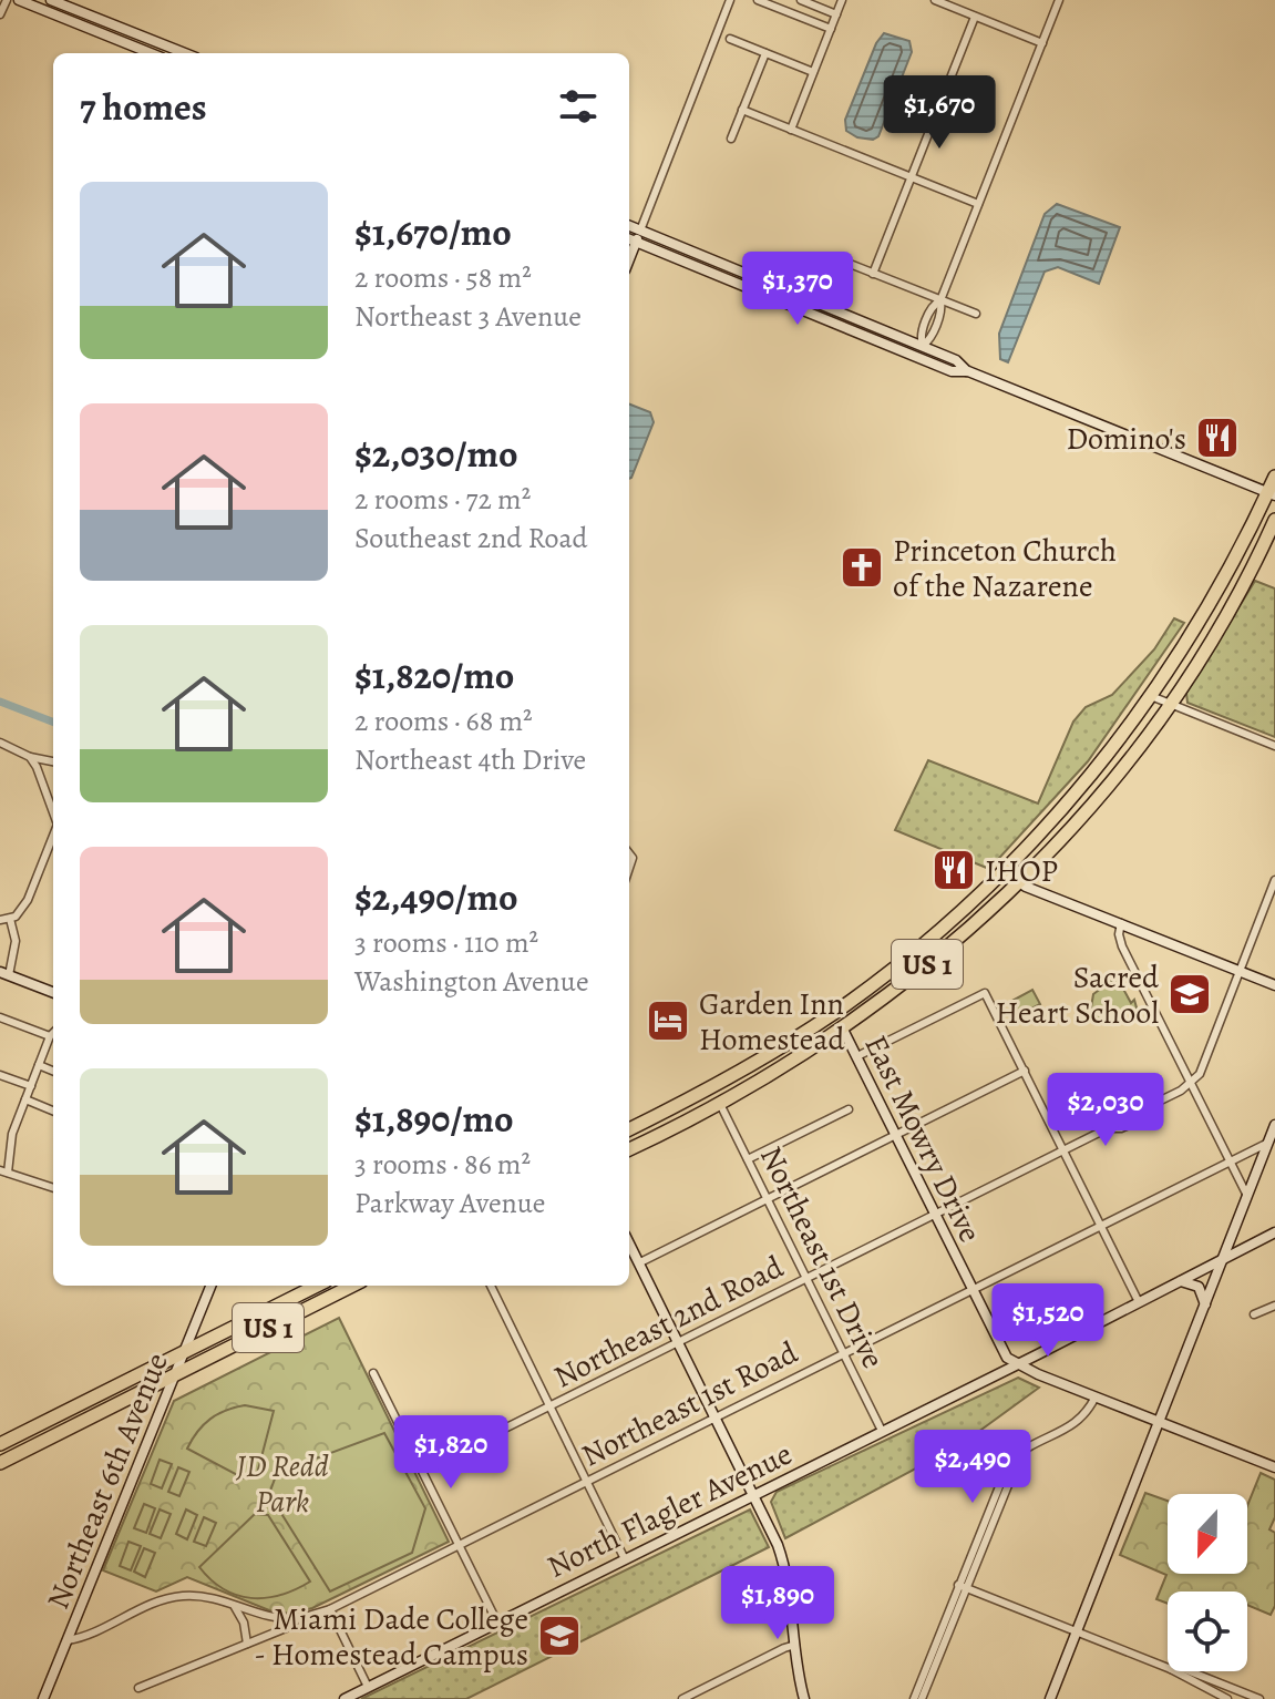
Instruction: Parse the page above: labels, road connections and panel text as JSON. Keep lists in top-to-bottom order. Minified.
{"streets":{"highway":["US 1"],"street":["East Mowry Drive","Northeast 1st Drive","Northeast 2nd Road","Northeast 1st Road","Northeast 6th Avenue","North Flagler Avenue"]},"crossings":[["US 1","East Mowry Drive"],["US 1","Northeast 1st Drive"],["US 1","Northeast 6th Avenue"],["East Mowry Drive","Northeast 2nd Road"],["East Mowry Drive","Northeast 1st Road"],["East Mowry Drive","North Flagler Avenue"],["Northeast 1st Drive","Northeast 2nd Road"],["Northeast 1st Drive","Northeast 1st Road"],["Northeast 1st Drive","North Flagler Avenue"]],"parks":["JD Redd Park"],"places":{"restaurant":["Domino's","IHOP"],"church":["Princeton Church of the Nazarene"],"school or university":["Sacred Heart School","Miami Dade College - Homestead Campus"],"hotel":["Garden Inn Homestead"]},"north":"bottom","page":{"heading":"7 homes","price":["$1,670","$1,370","$2,030","$1,520","$1,820","$2,490","$1,890"],"list":[{"name":"$1,670/mo","note":"2 rooms · 58 m² · Northeast 3 Avenue"},{"name":"$2,030/mo","note":"2 rooms · 72 m² · Southeast 2nd Road"},{"name":"$1,820/mo","note":"2 rooms · 68 m² · Northeast 4th Drive"},{"name":"$2,490/mo","note":"3 rooms · 110 m² · Washington Avenue"},{"name":"$1,890/mo","note":"3 rooms · 86 m² · Parkway Avenue"}]}}
